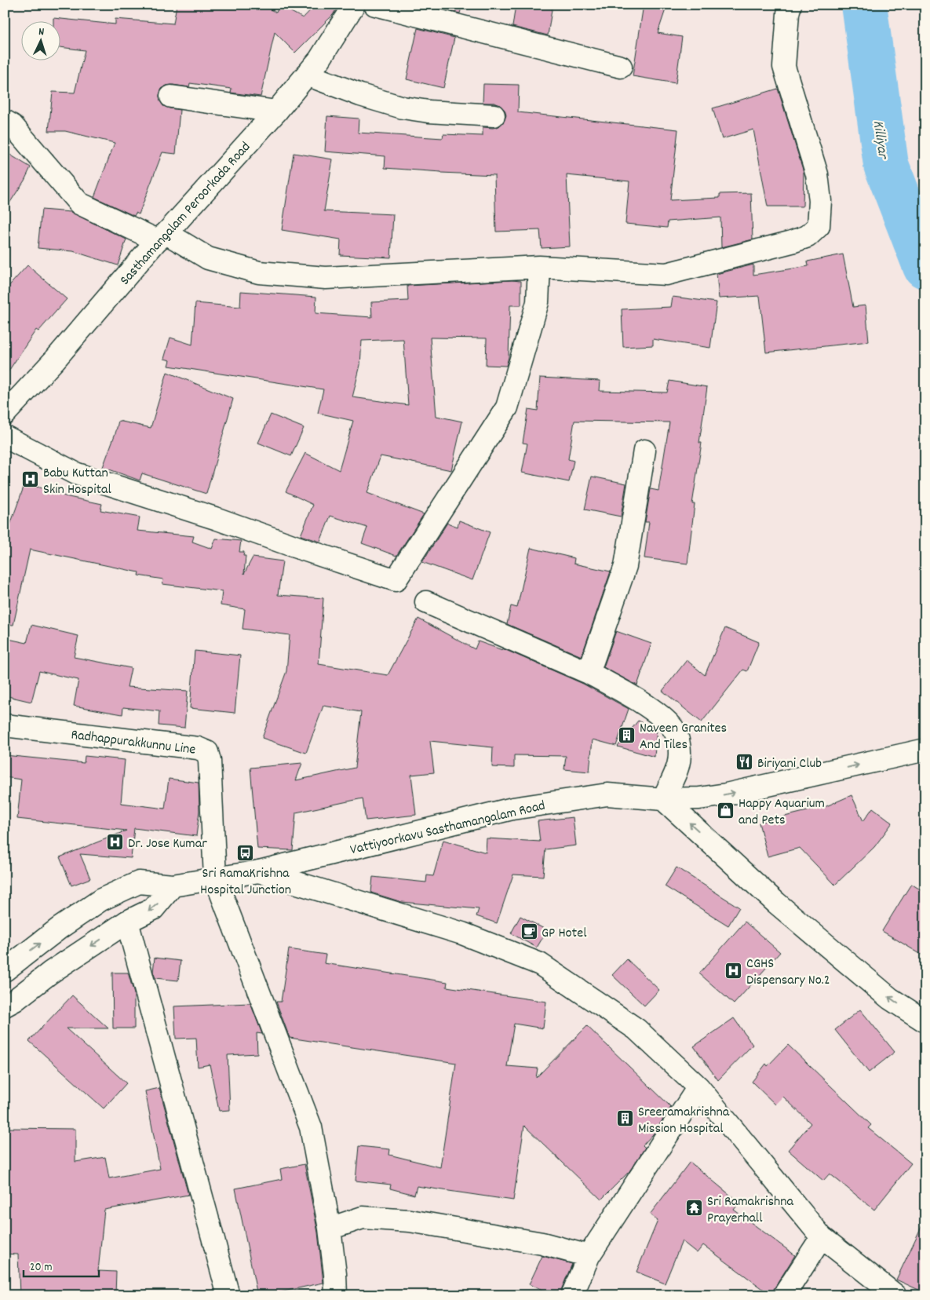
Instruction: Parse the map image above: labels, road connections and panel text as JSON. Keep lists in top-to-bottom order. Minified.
{"streets":{"street":["Sasthamangalam Peroorkada Road","Radhappurakkunnu Line","Vattiyoorkavu Sasthamangalam Road"]},"crossings":[["Radhappurakkunnu Line","Vattiyoorkavu Sasthamangalam Road"]],"water":["Killiyar"],"places":{"hospital":["Babu Kuttan Skin Hospital","Dr. Jose Kumar","CGHS Dispensary No.2"],"building":["Naveen Granites And Tiles","Sreeramakrishna Mission Hospital"],"restaurant":["Biriyani Club"],"shop":["Happy Aquarium and Pets"],"bus stop":["Sri RamaKrishna Hospital Junction"],"cafe":["GP Hotel"],"temple":["Sri Ramakrishna Prayerhall"]},"scale_bar":"20 m","north":"top"}
